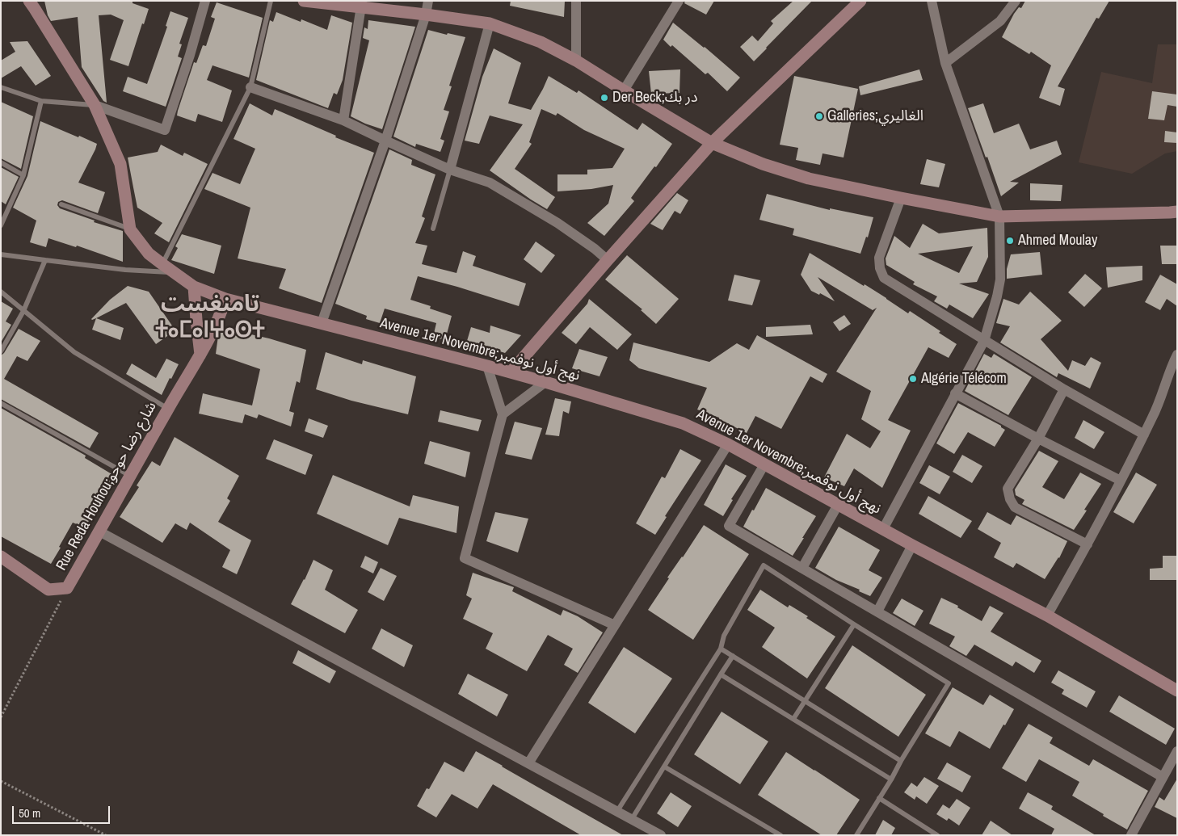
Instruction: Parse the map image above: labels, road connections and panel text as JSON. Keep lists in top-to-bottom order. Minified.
{"streets":{"main road":["Avenue 1er Novembre;نهج أول نوفمبر","Rue Reda Houhou;شارع رضا حوحو"]},"crossings":[["Avenue 1er Novembre;نهج أول نوفمبر","Rue Reda Houhou;شارع رضا حوحو"]],"districts":["تامنغست ⵜⴰⵎⴰⵏⵖⴰⵙⵜ"],"places":["Der Beck;در بك","Galleries;الغاليري","Ahmed Moulay","Algérie Télécom"],"scale_bar":"50 m"}
